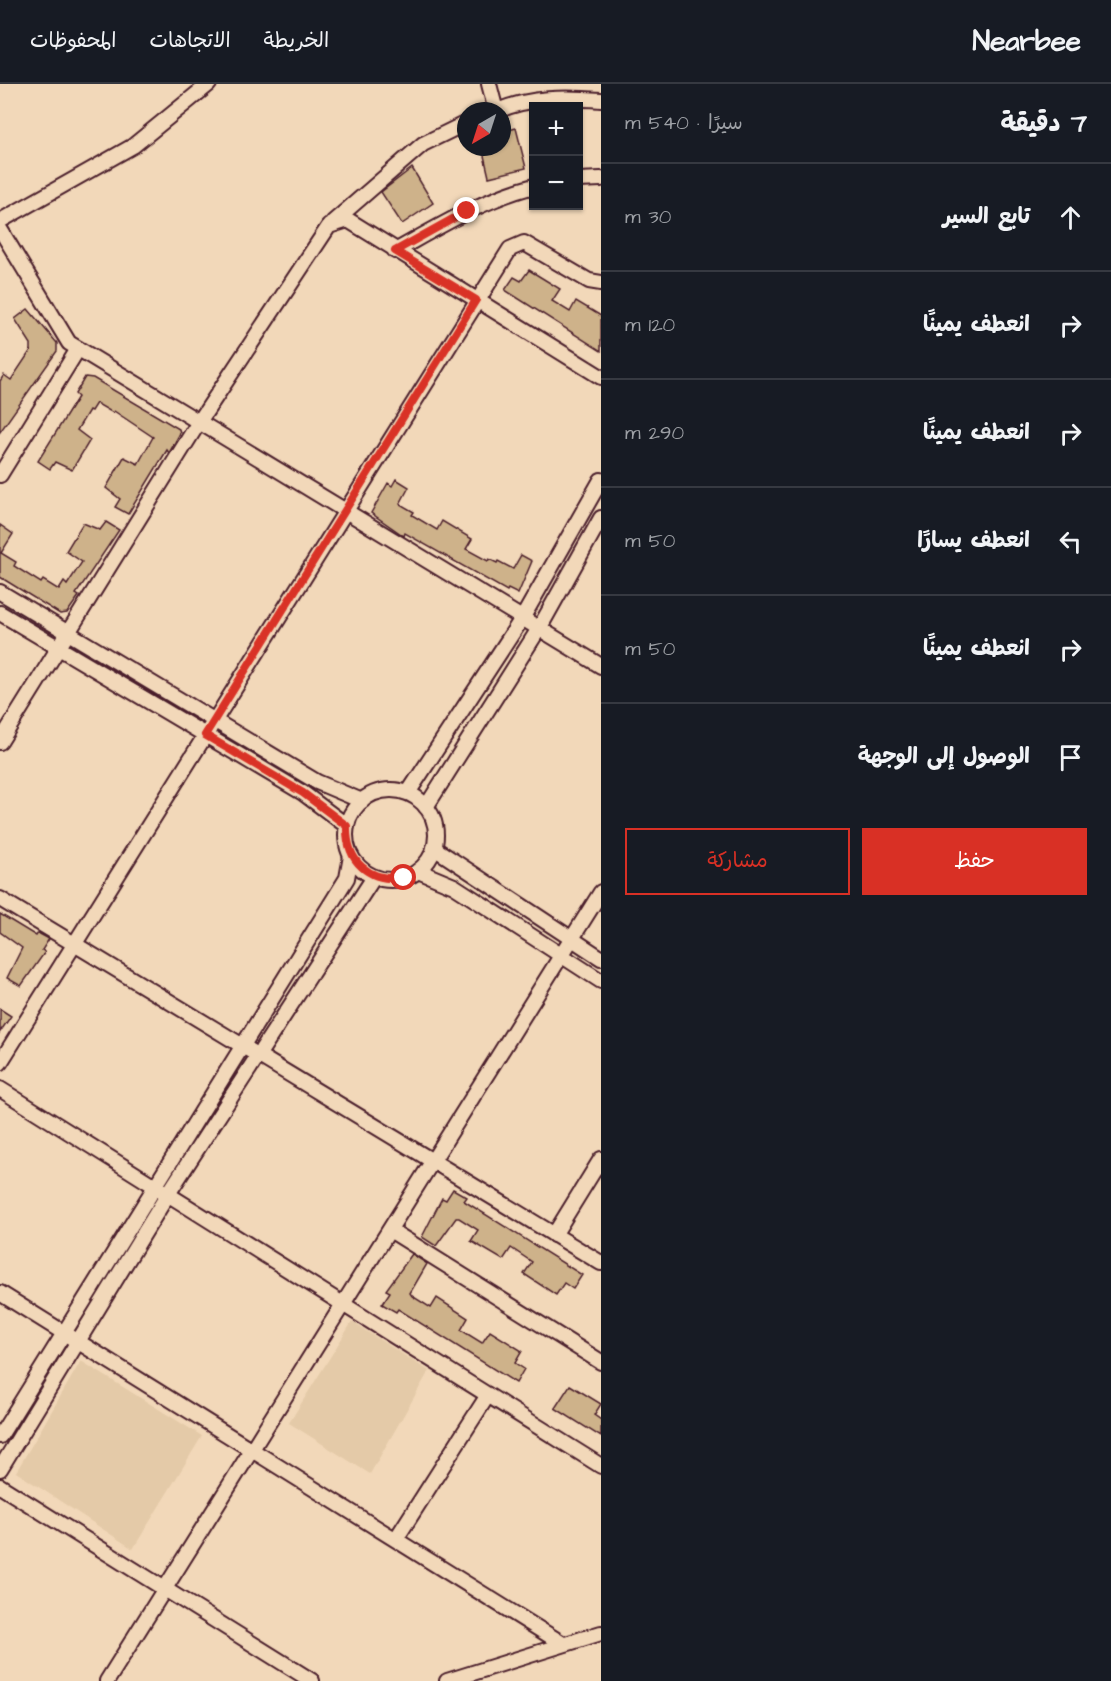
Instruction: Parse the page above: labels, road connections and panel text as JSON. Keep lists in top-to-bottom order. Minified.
{"north":"bottom left","page":{"header":"Nearbee","nav":["الخريطة","الاتجاهات","المحفوظات"],"heading":["7 دقيقة","سيرًا · 540 m"],"map_buttons":["+","−"],"list":[["تابع السير","30 m"],["انعطف يمينًا","120 m"],["انعطف يمينًا","290 m"],["انعطف يسارًا","50 m"],["انعطف يمينًا","50 m"],"الوصول إلى الوجهة"],"buttons":["حفظ","مشاركة"]}}
